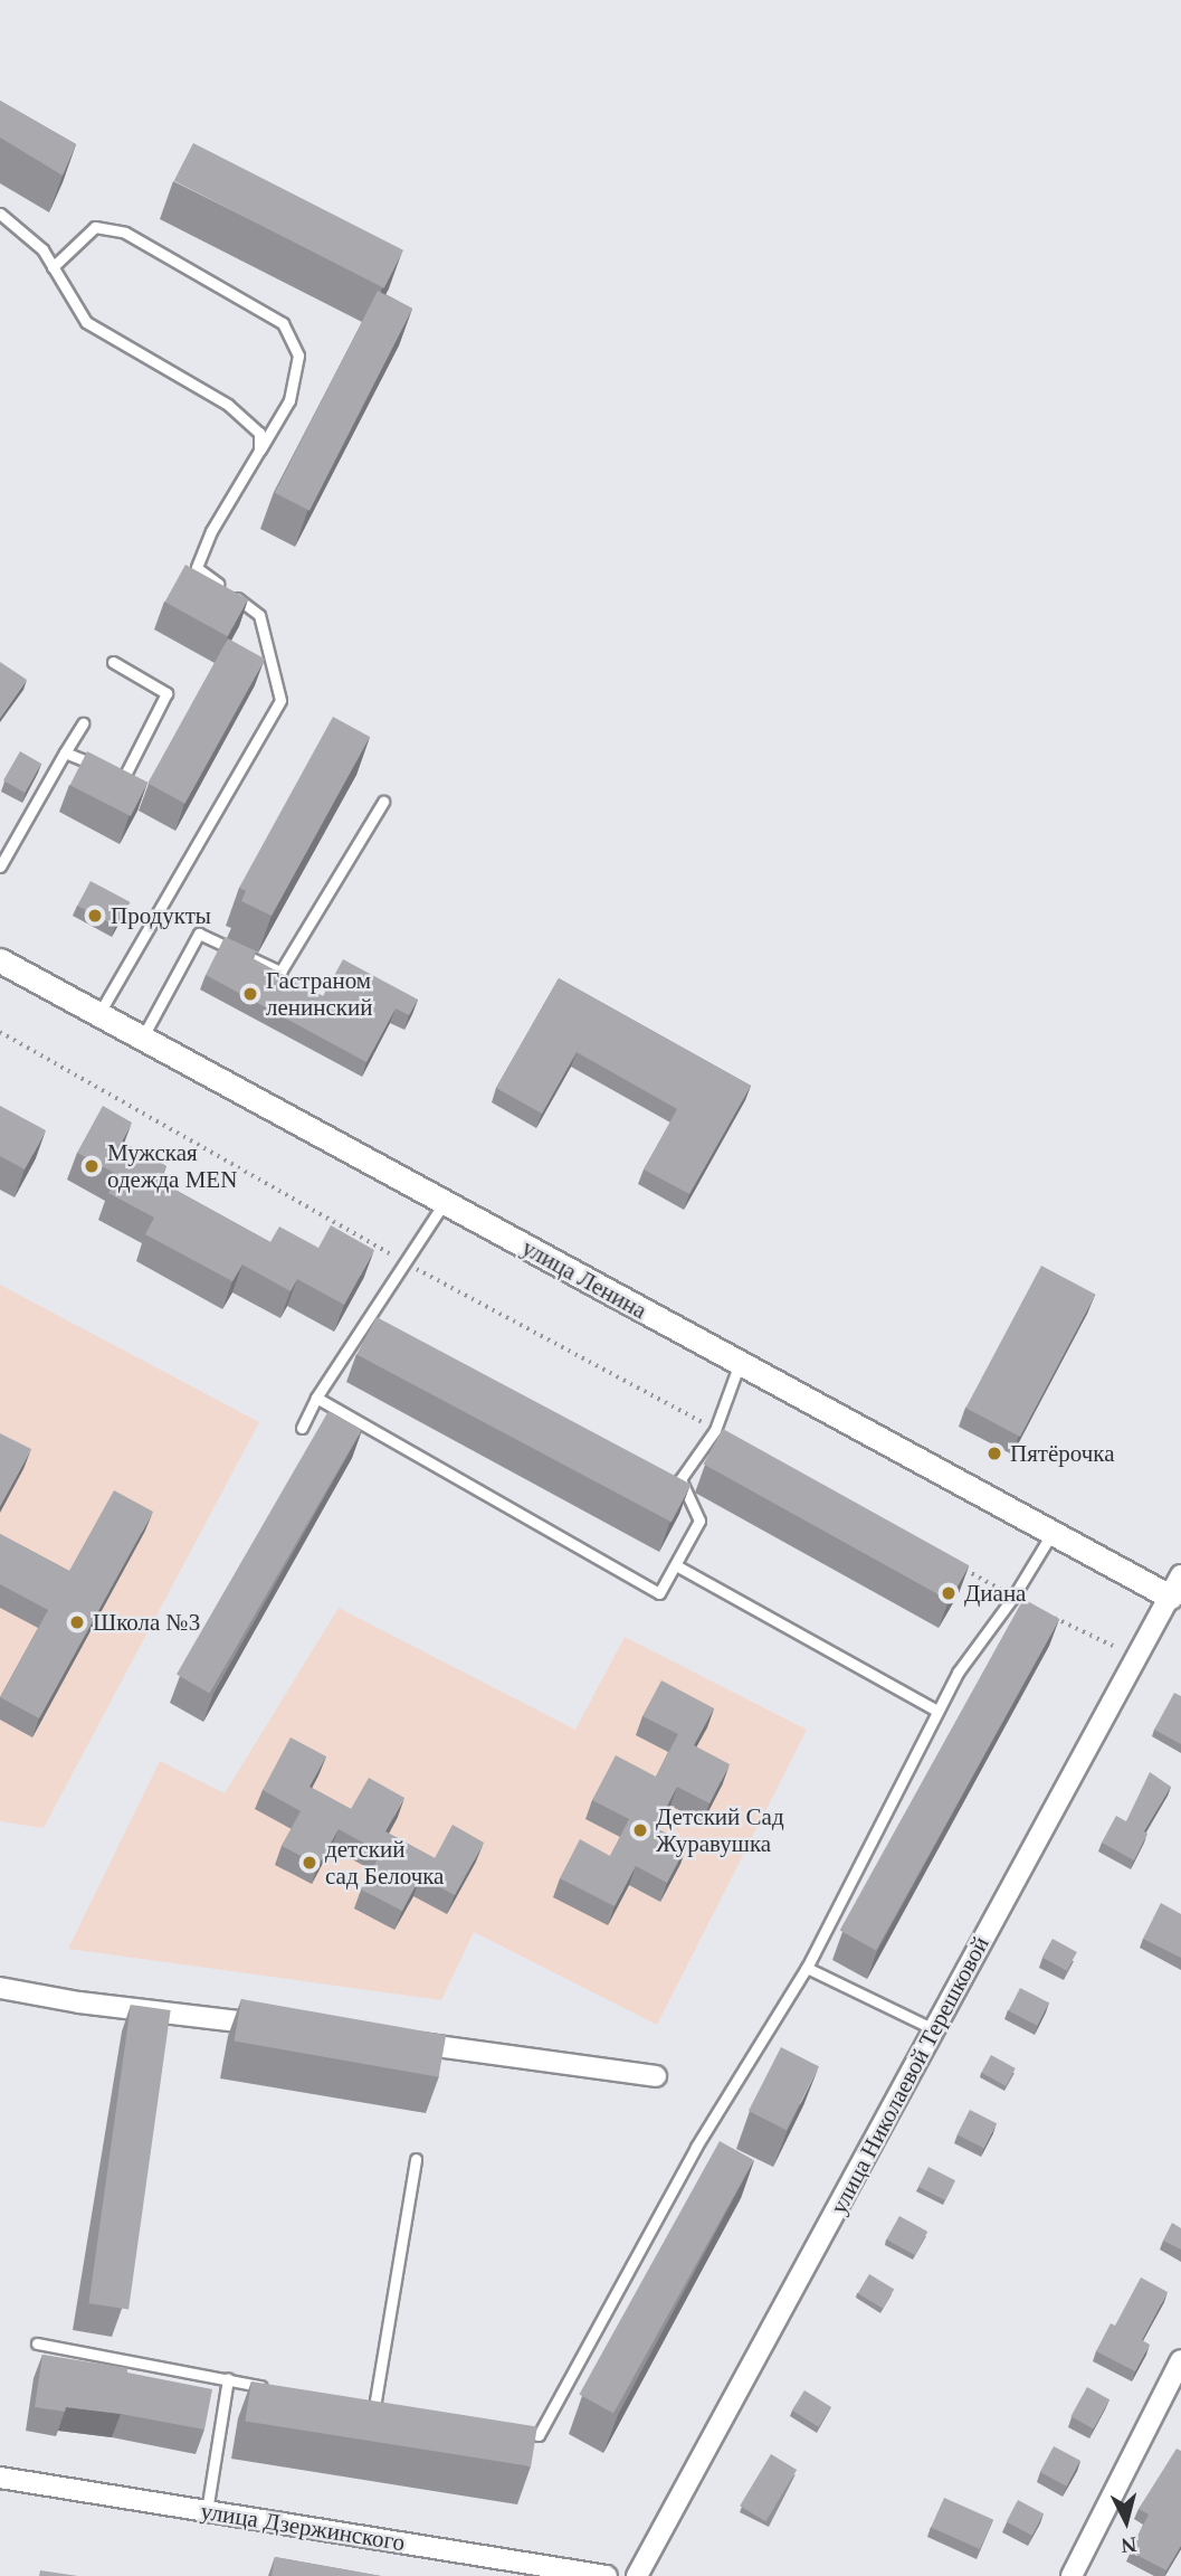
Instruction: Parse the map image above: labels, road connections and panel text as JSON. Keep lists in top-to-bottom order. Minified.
{"streets":{"street":["улица Ленина","улица Николаевой Терешковой","улица Дзержинского"]},"crossings":[["улица Ленина","улица Николаевой Терешковой"]],"places":["Продукты","Гастраном ленинский","Мужская одежда MEN","Пятёрочка","Диана","Школа №3","Детский Сад Журавушка","детский сад Белочка"],"north":"bottom"}
